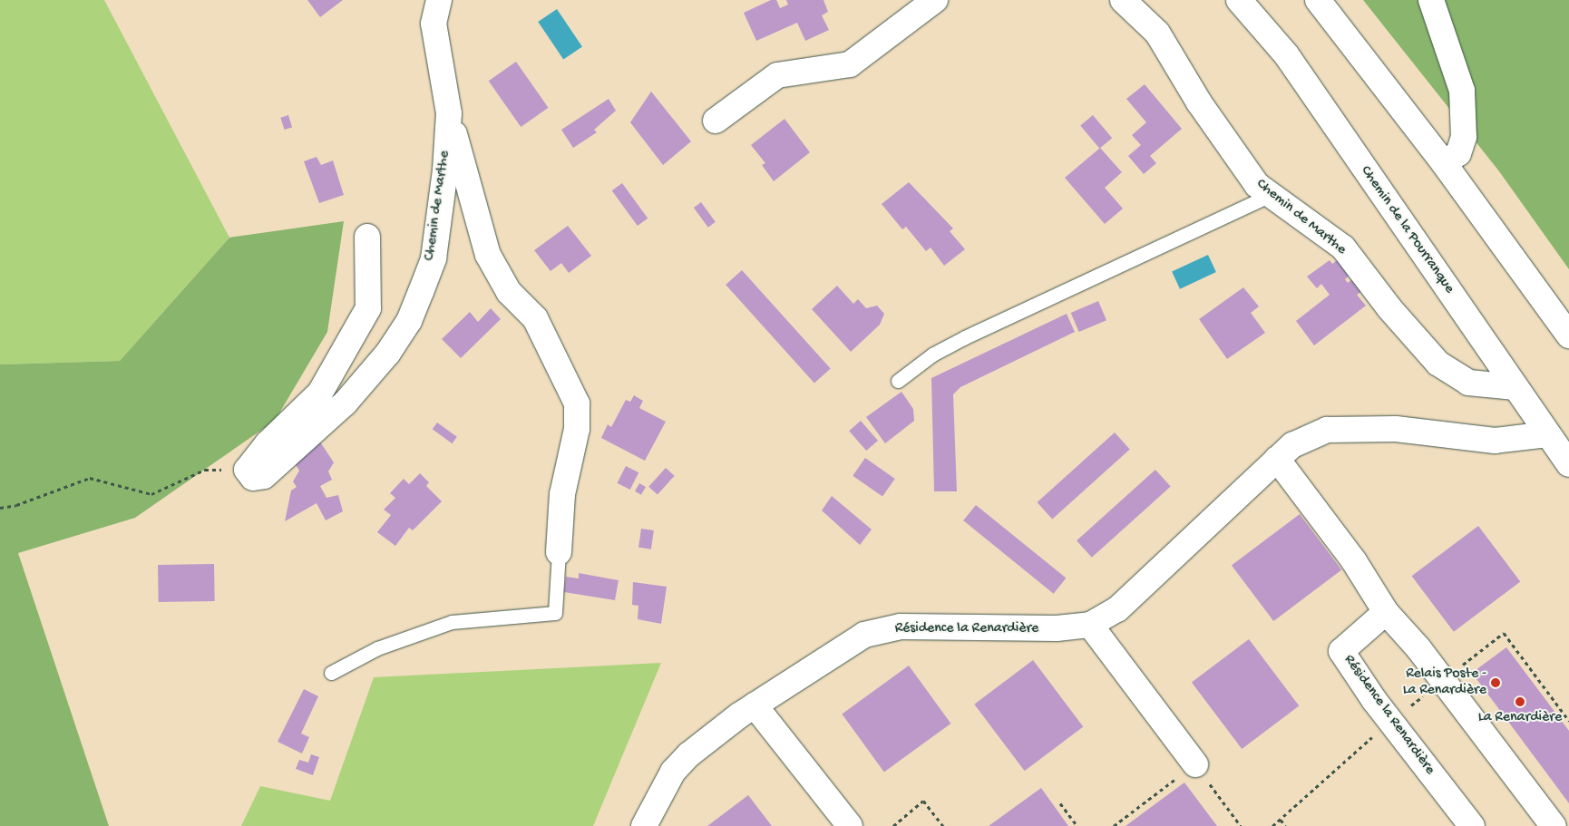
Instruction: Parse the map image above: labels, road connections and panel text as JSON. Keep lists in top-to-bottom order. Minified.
{"streets":{"street":["Chemin de Marthe","Chemin de la Pourranque","Résidence la Renardière"]},"crossings":[["Chemin de Marthe","Chemin de la Pourranque"],["Chemin de la Pourranque","Résidence la Renardière"]],"places":["Relais Poste - La Renardière","La Renardière"]}
